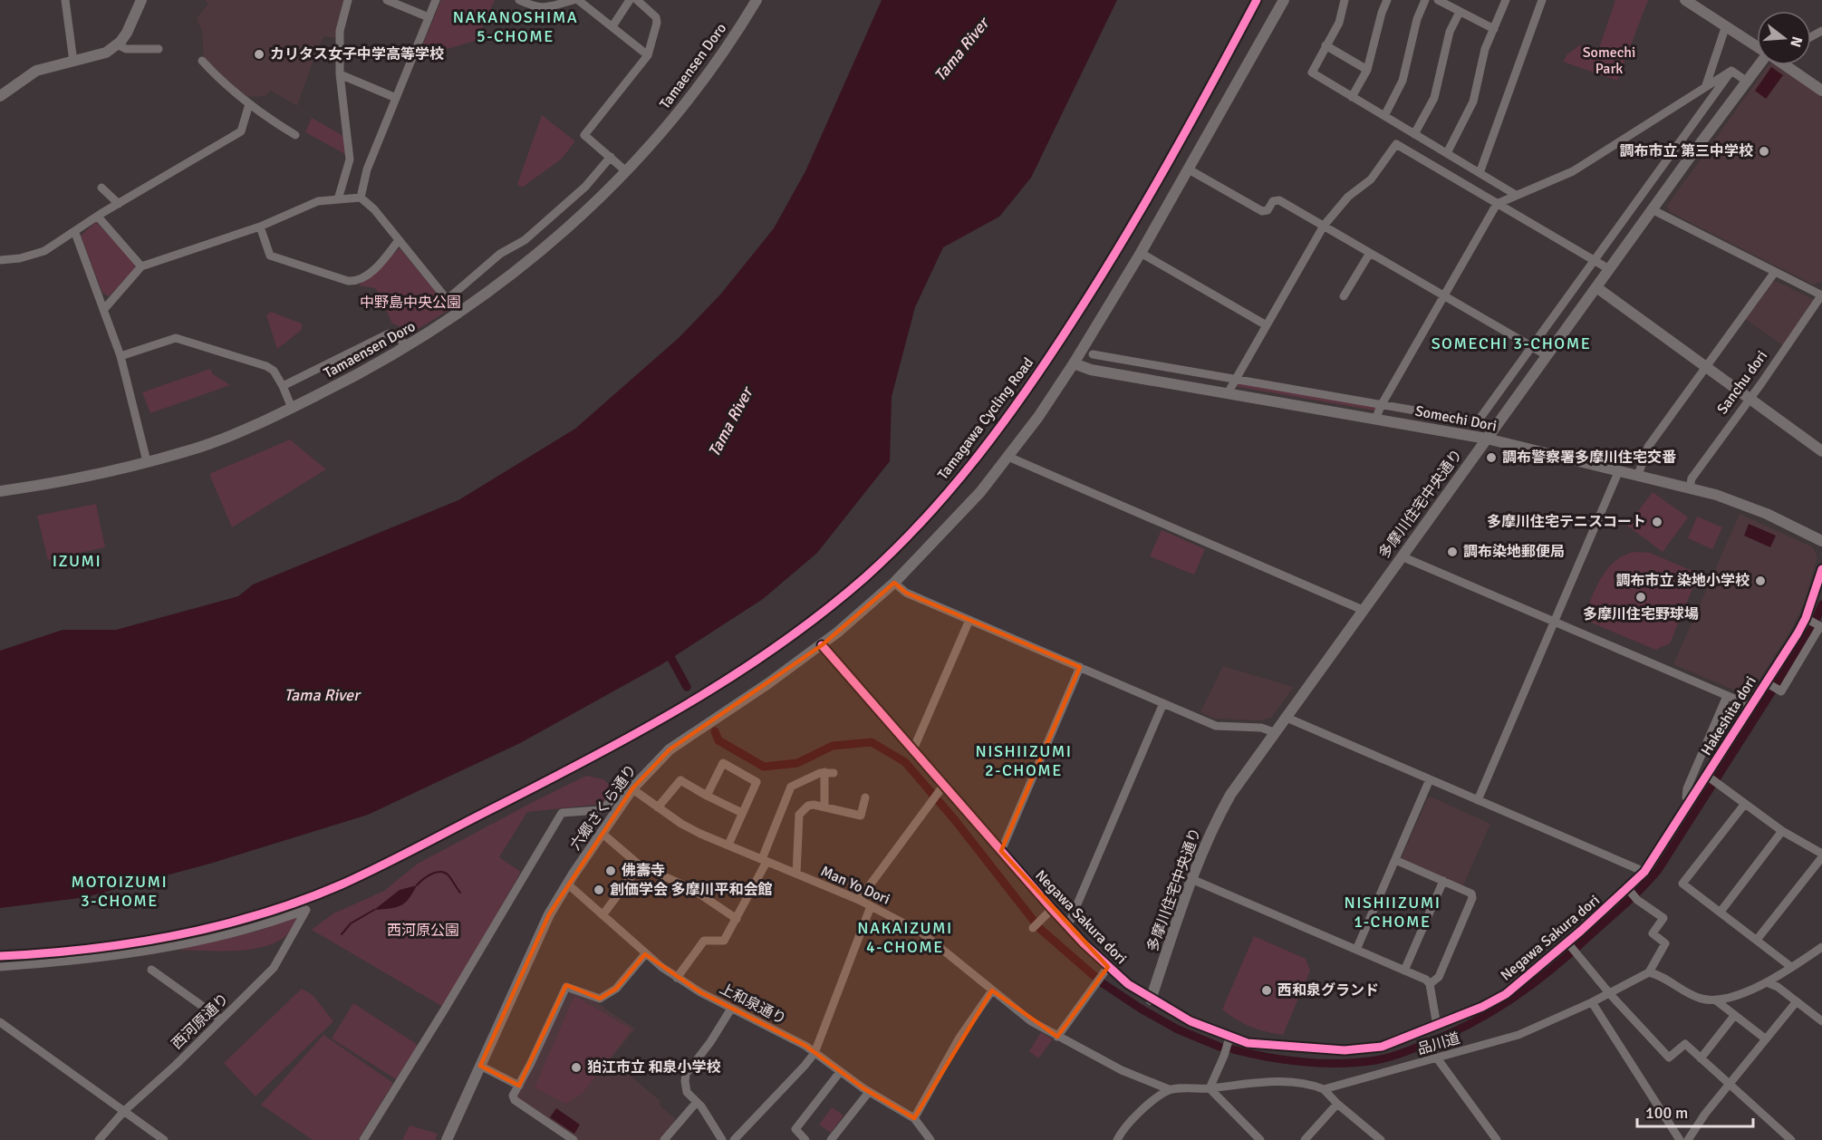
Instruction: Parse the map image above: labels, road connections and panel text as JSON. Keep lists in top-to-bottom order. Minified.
{"streets":{"street":["Tamaensen Doro","Sanchu dori","Somechi Dori","多摩川住宅中央通り","Hakeshita dori","六郷さくら通り","Man Yo Dori","Negawa Sakura dori","上和泉通り","西河原通り","品川道"],"cycle path":["Tamagawa Cycling Road"]},"crossings":[["Sanchu dori","Somechi Dori"],["Sanchu dori","多摩川住宅中央通り"],["Somechi Dori","多摩川住宅中央通り"],["Somechi Dori","六郷さくら通り"],["多摩川住宅中央通り","Negawa Sakura dori"],["Hakeshita dori","Negawa Sakura dori"],["六郷さくら通り","Man Yo Dori"],["六郷さくら通り","Negawa Sakura dori"],["六郷さくら通り","上和泉通り"],["Man Yo Dori","品川道"]],"districts":["NAKANOSHIMA 5-CHOME","SOMECHI 3-CHOME","IZUMI","NISHIIZUMI 2-CHOME","MOTOIZUMI 3-CHOME","NISHIIZUMI 1-CHOME","NAKAIZUMI 4-CHOME"],"water":["Tama River"],"parks":["Somechi Park","中野島中央公園","西河原公園"],"places":["カリタス女子中学高等学校","調布市立 第三中学校","調布警察署多摩川住宅交番","多摩川住宅テニスコート","調布染地郵便局","調布市立 染地小学校","多摩川住宅野球場","佛壽寺","創価学会 多摩川平和会館","西和泉グランド","狛江市立 和泉小学校"],"scale_bar":"100 m","north":"right"}
